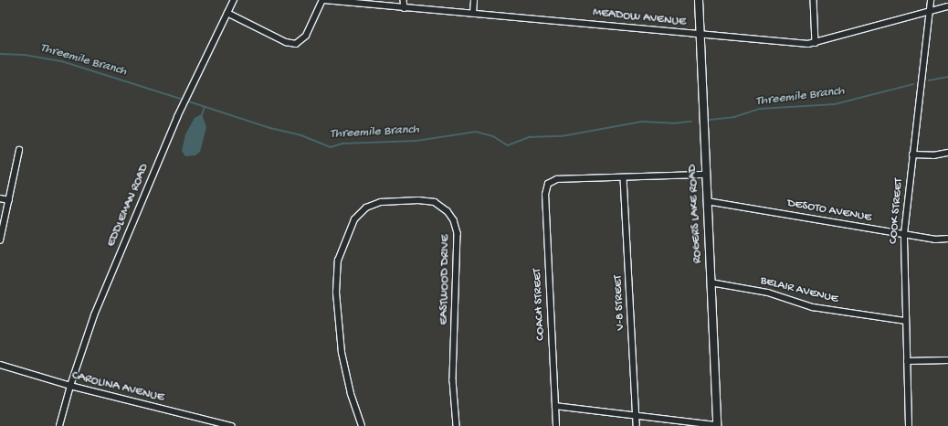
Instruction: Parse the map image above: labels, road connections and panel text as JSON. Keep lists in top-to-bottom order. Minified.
{"streets":{"main road":["ROGERS LAKE ROAD"],"street":["MEADOW AVENUE","EDDLEMAN ROAD","DESOTO AVENUE","COOK STREET","EASTWOOD DRIVE","BELAIR AVENUE","V-8 STREET","COACH STREET","CAROLINA AVENUE"]},"crossings":[["MEADOW AVENUE","COOK STREET"],["MEADOW AVENUE","ROGERS LAKE ROAD"],["EDDLEMAN ROAD","CAROLINA AVENUE"],["DESOTO AVENUE","COOK STREET"],["DESOTO AVENUE","ROGERS LAKE ROAD"],["COOK STREET","BELAIR AVENUE"],["ROGERS LAKE ROAD","BELAIR AVENUE"],["V-8 STREET","COACH STREET"]],"water":["Threemile Branch"]}
